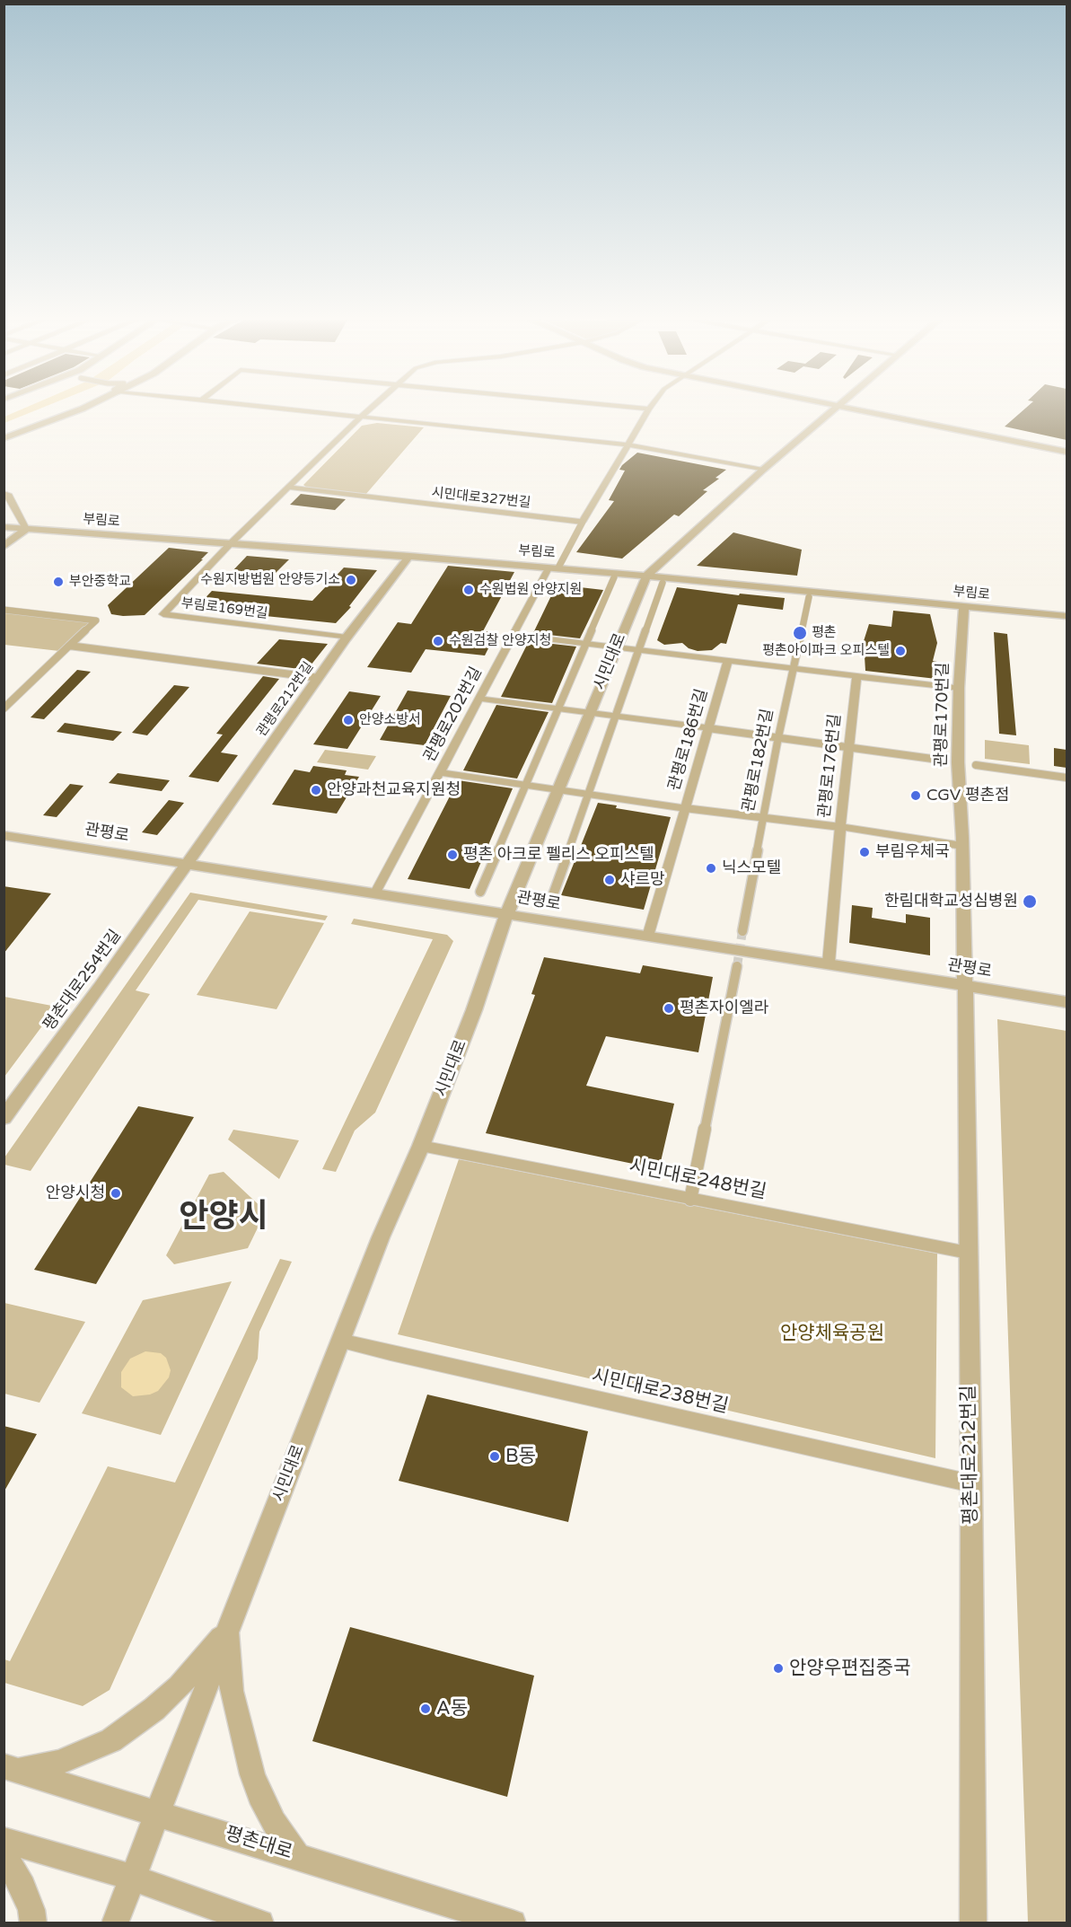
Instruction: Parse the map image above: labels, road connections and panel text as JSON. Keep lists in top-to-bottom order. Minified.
{"streets":{"street":["시민대로327번길","부림로","부림로169번길","시민대로","관평로212번길","관평로202번길","관평로170번길","관평로186번길","관평로182번길","관평로176번길","관평로","평촌대로254번길","시민대로248번길","시민대로238번길","평촌대로212번길","평촌대로"]},"crossings":[["부림로","부림로169번길"],["부림로","시민대로"],["부림로","관평로212번길"],["부림로","관평로202번길"],["부림로","관평로170번길"],["부림로169번길","관평로212번길"],["시민대로","관평로"],["시민대로","시민대로248번길"],["시민대로","시민대로238번길"],["시민대로","평촌대로"],["관평로212번길","관평로"],["관평로212번길","평촌대로254번길"],["관평로202번길","관평로"],["관평로170번길","관평로"],["관평로170번길","평촌대로212번길"],["관평로186번길","관평로"],["관평로176번길","관평로"],["관평로","평촌대로254번길"],["관평로","평촌대로212번길"],["시민대로248번길","평촌대로212번길"],["시민대로238번길","평촌대로212번길"]],"districts":["안양시"],"parks":["안양체육공원"],"places":["수원지방법원 안양등기소","부안중학교","수원법원 안양지원","평촌","수원검찰 안양지청","평촌아이파크 오피스텔","안양소방서","안양과천교육지원청","CGV 평촌점","부림우체국","평촌 아크로 펠리스 오피스텔","닉스모텔","샤르망","한림대학교성심병원","평촌자이엘라","안양시청","B동","안양우편집중국","A동"]}
